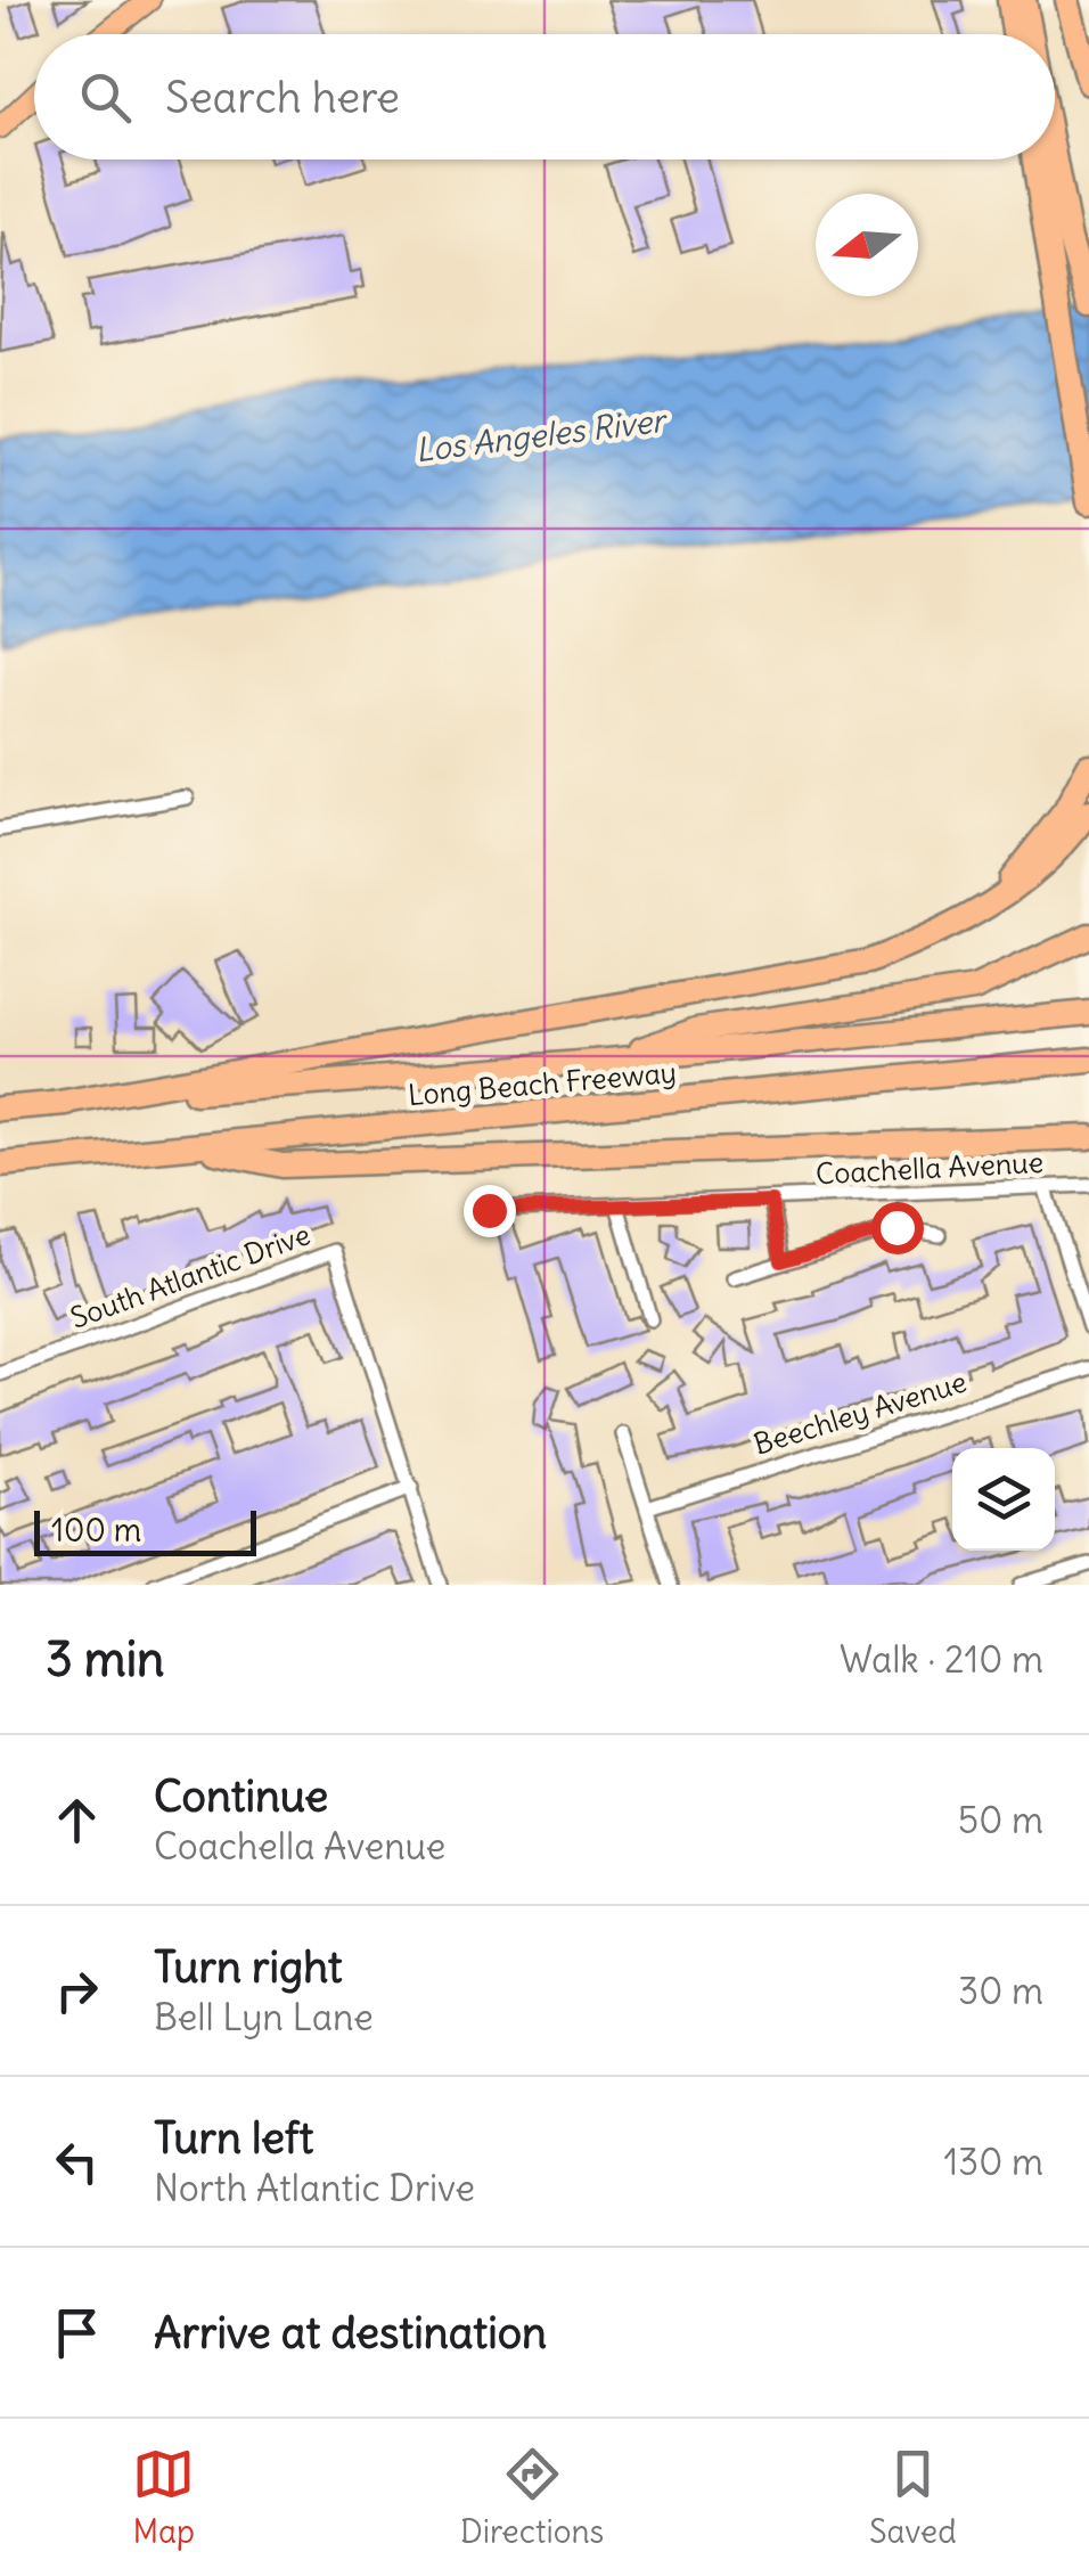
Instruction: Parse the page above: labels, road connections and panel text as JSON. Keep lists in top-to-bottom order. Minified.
{"streets":{"highway":["Long Beach Freeway"],"street":["Coachella Avenue","South Atlantic Drive","Beechley Avenue"]},"water":["Los Angeles River"],"scale_bar":"100 m","north":"left","page":{"search":"Search here","scale":"100 m","heading":["3 min","Walk · 210 m"],"list":[["Continue","Coachella Avenue","50 m"],["Turn right","Bell Lyn Lane","30 m"],["Turn left","North Atlantic Drive","130 m"],"Arrive at destination"],"nav":["Map","Directions","Saved"]}}
